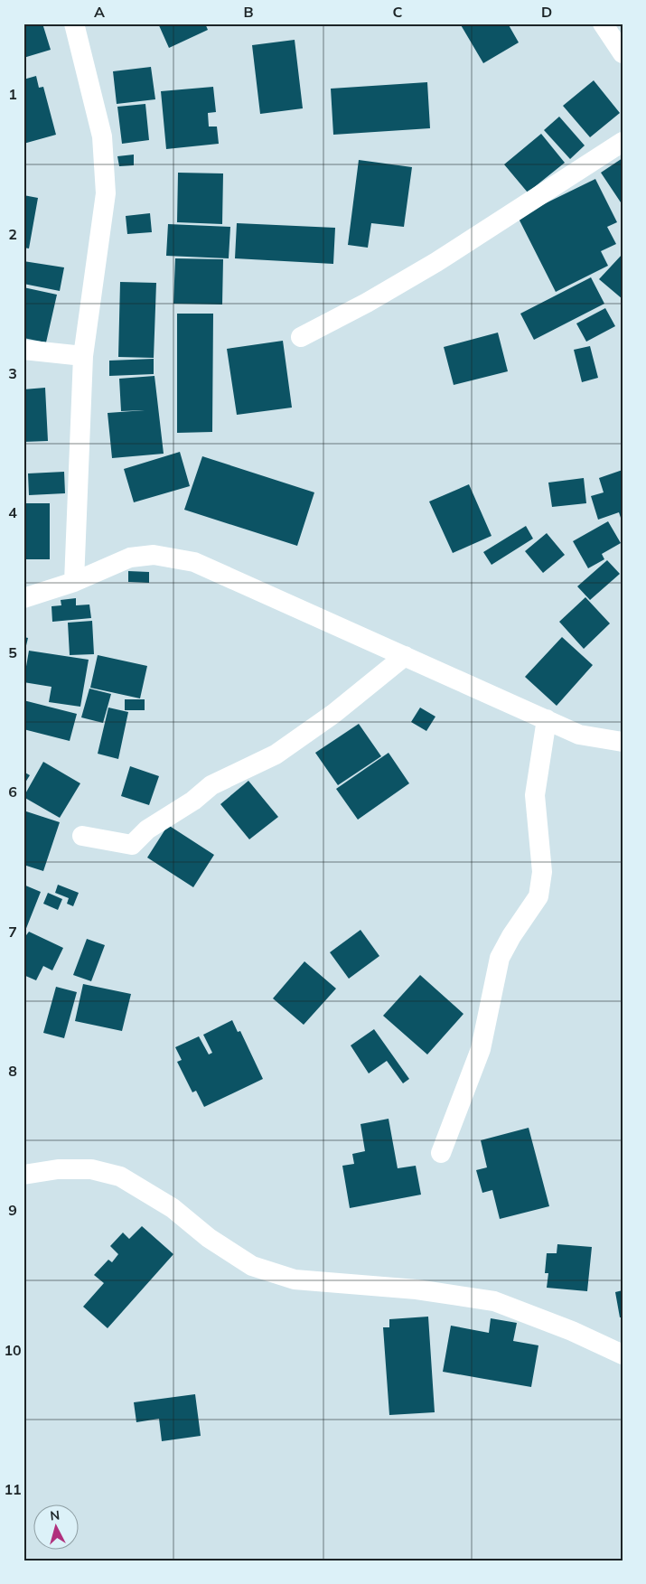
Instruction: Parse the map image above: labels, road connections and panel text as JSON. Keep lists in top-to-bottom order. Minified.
{"north":"top","grid":{"columns":["A","B","C","D"],"rows":["1","2","3","4","5","6","7","8","9","10","11"]}}
